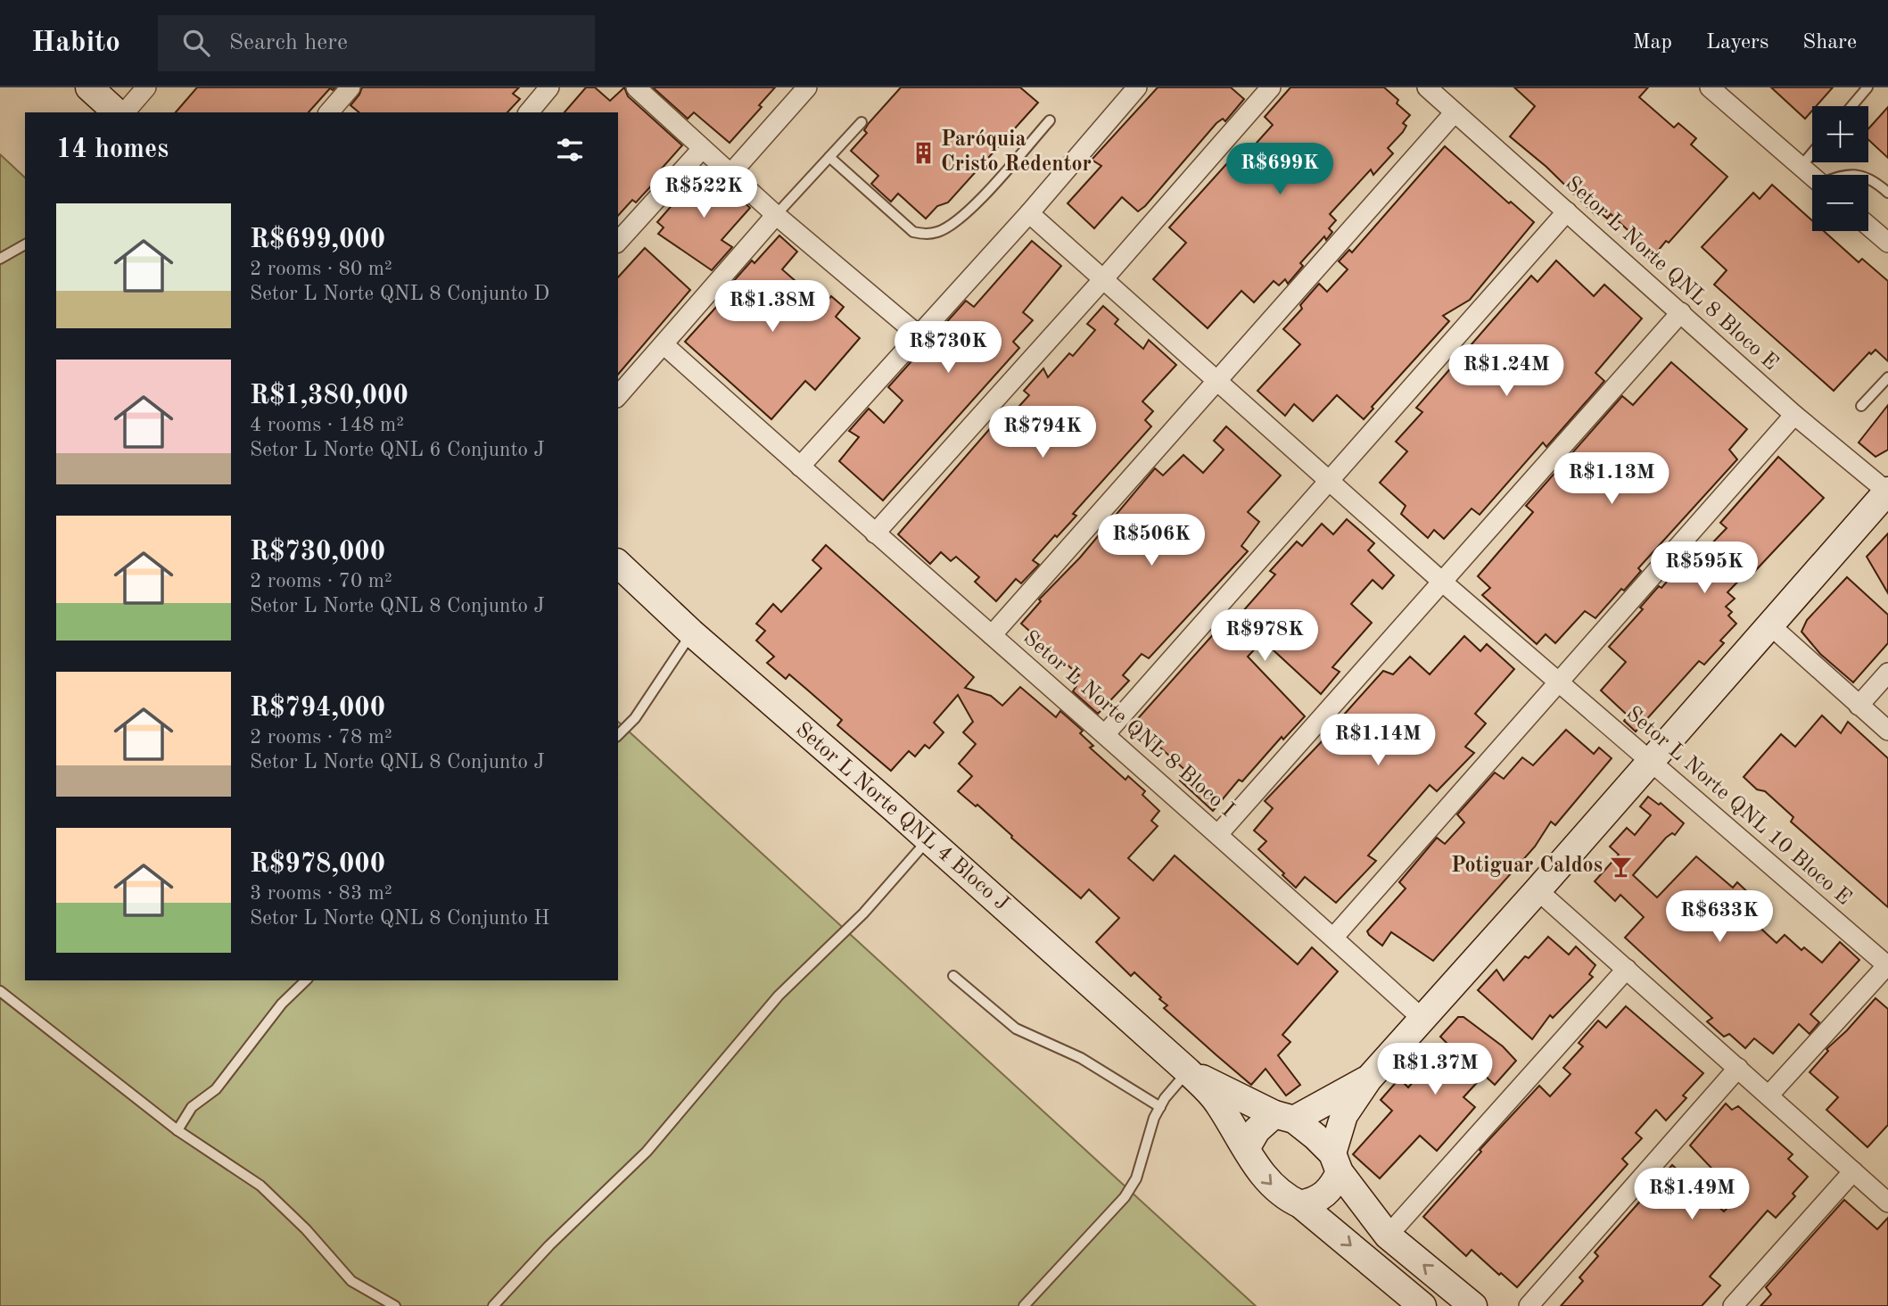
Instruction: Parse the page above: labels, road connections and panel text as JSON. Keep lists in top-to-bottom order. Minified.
{"streets":{"main road":["Setor L Norte QNL 4 Bloco J"],"street":["Setor L Norte QNL 8 Bloco E","Setor L Norte QNL 8 Bloco I","Setor L Norte QNL 10 Bloco E"]},"places":{"building":["Paróquia Cristo Redentor"],"bar":["Potiguar Caldos"]},"page":{"header":"Habito","search":"Search here","nav":["Map","Layers","Share"],"map_buttons":["+","−"],"heading":"14 homes","price":["R$699K","R$522K","R$1.38M","R$730K","R$1.24M","R$794K","R$1.13M","R$506K","R$595K","R$978K","R$1.14M","R$633K","R$1.37M","R$1.49M"],"list":[{"name":"R$699,000","note":"2 rooms · 80 m² · Setor L Norte QNL 8 Conjunto D"},{"name":"R$1,380,000","note":"4 rooms · 148 m² · Setor L Norte QNL 6 Conjunto J"},{"name":"R$730,000","note":"2 rooms · 70 m² · Setor L Norte QNL 8 Conjunto J"},{"name":"R$794,000","note":"2 rooms · 78 m² · Setor L Norte QNL 8 Conjunto J"},{"name":"R$978,000","note":"3 rooms · 83 m² · Setor L Norte QNL 8 Conjunto H"}]}}
